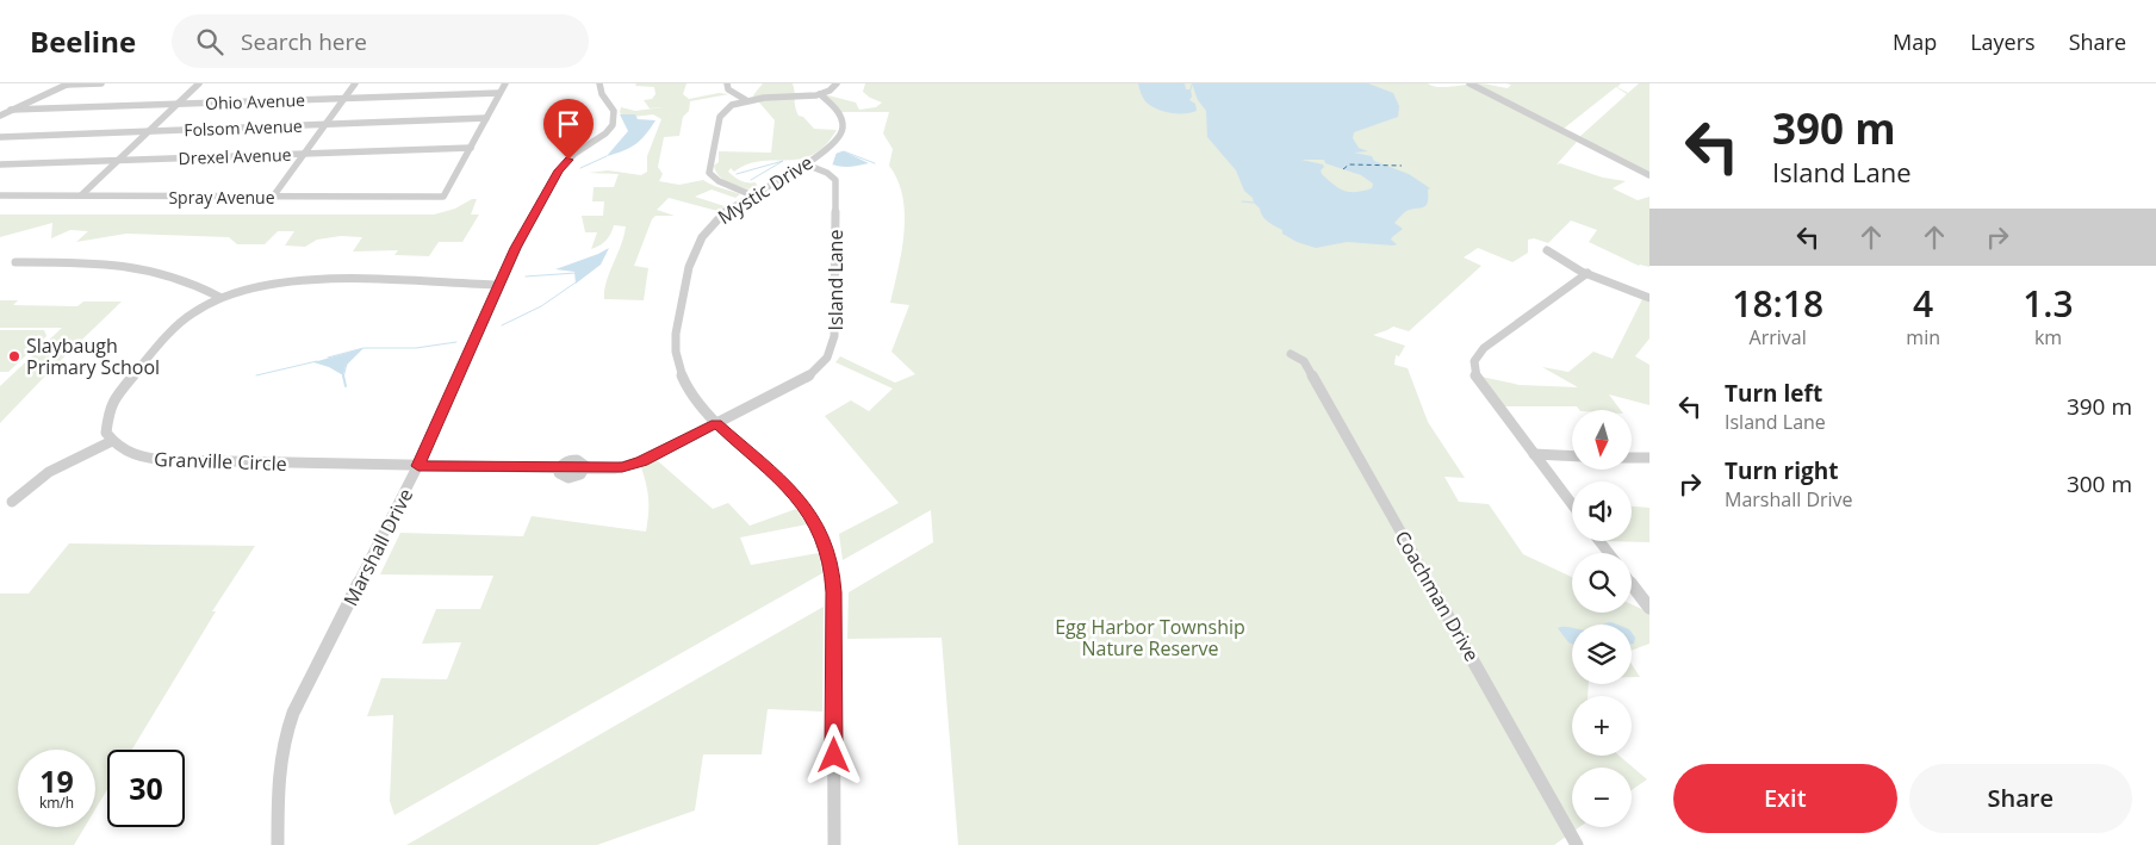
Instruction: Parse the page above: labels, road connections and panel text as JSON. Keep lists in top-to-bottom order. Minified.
{"streets":{"street":["Ohio Avenue","Folsom Avenue","Drexel Avenue","Mystic Drive","Spray Avenue","Island Lane","Granville Circle","Marshall Drive","Coachman Drive"]},"crossings":[["Mystic Drive","Island Lane"],["Island Lane","Granville Circle"],["Island Lane","Marshall Drive"],["Granville Circle","Marshall Drive"]],"parks":["Egg Harbor Township Nature Reserve"],"places":["Slaybaugh Primary School"],"north":"bottom","page":{"header":"Beeline","search":"Search here","nav":["Map","Layers","Share"],"turn":["390 m","Island Lane"],"eta":["18:18","Arrival","4","min","1.3","km"],"list":[{"name":"Turn left","note":"Island Lane","value":"390 m"},{"name":"Turn right","note":"Marshall Drive","value":"300 m"}],"map_buttons":["+","−"],"speed":"19 km/h","limit":"30","buttons":["Exit","Share"]}}
